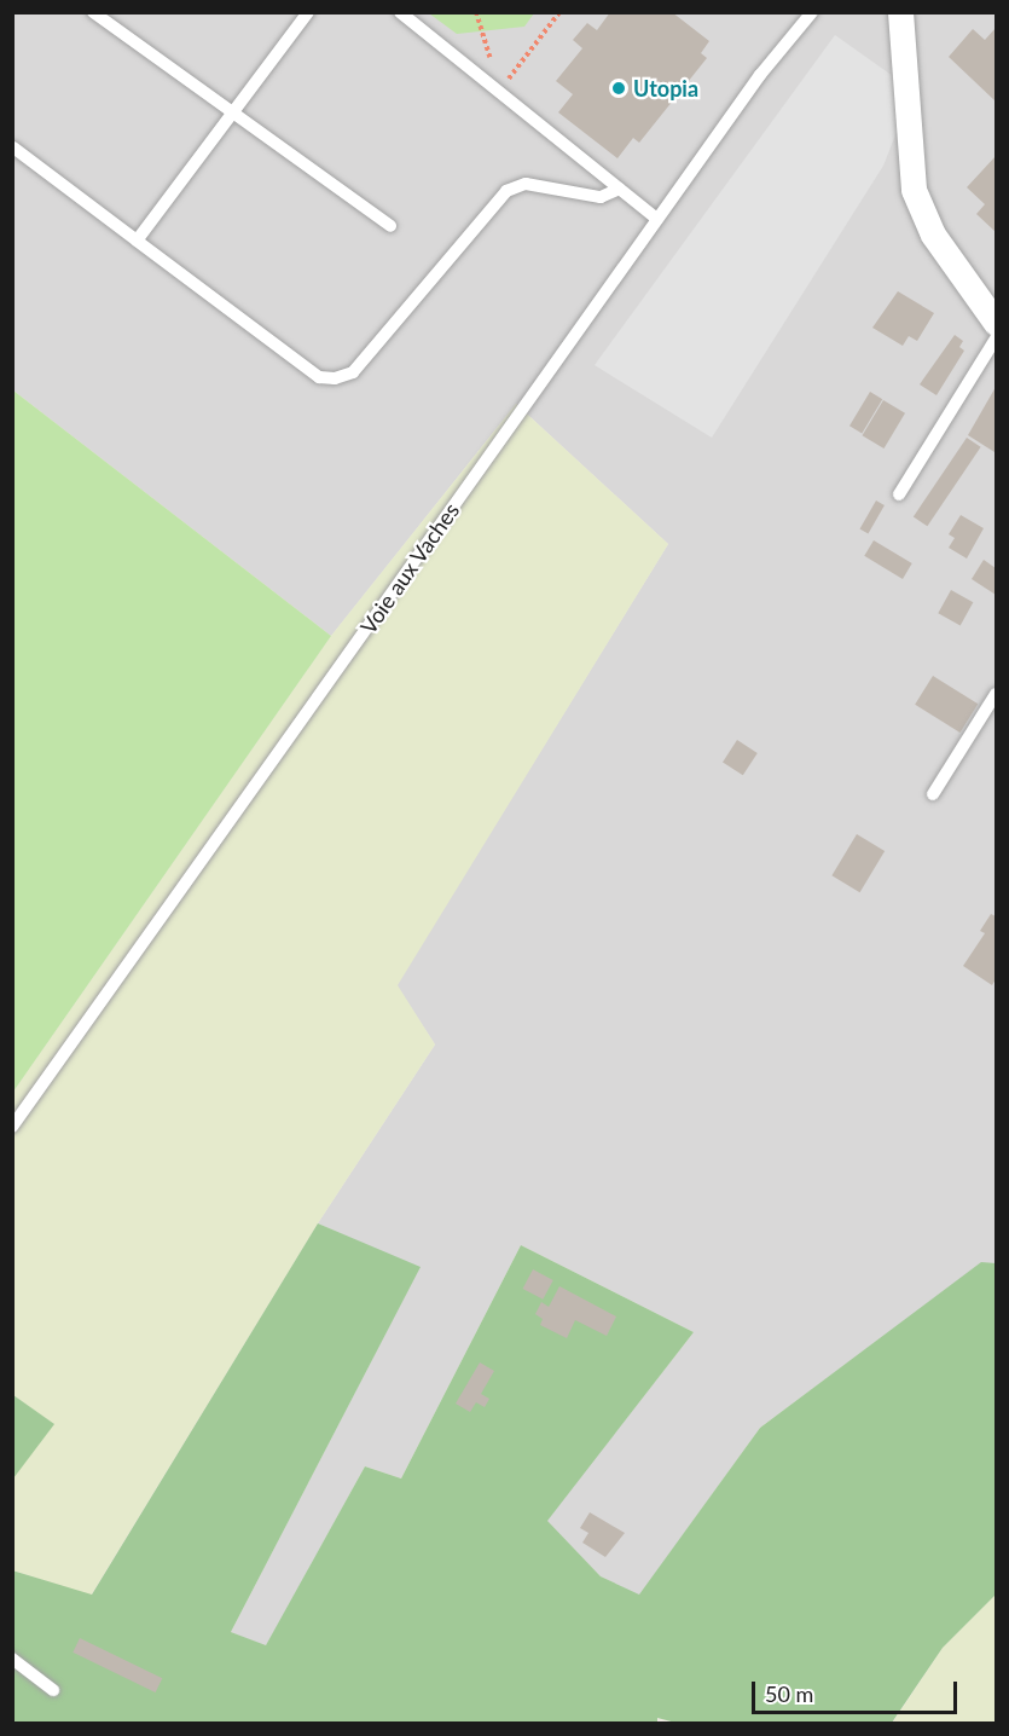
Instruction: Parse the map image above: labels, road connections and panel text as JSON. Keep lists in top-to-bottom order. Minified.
{"streets":{"lane":["Voie aux Vaches"]},"places":["Utopia"],"scale_bar":"50 m"}
